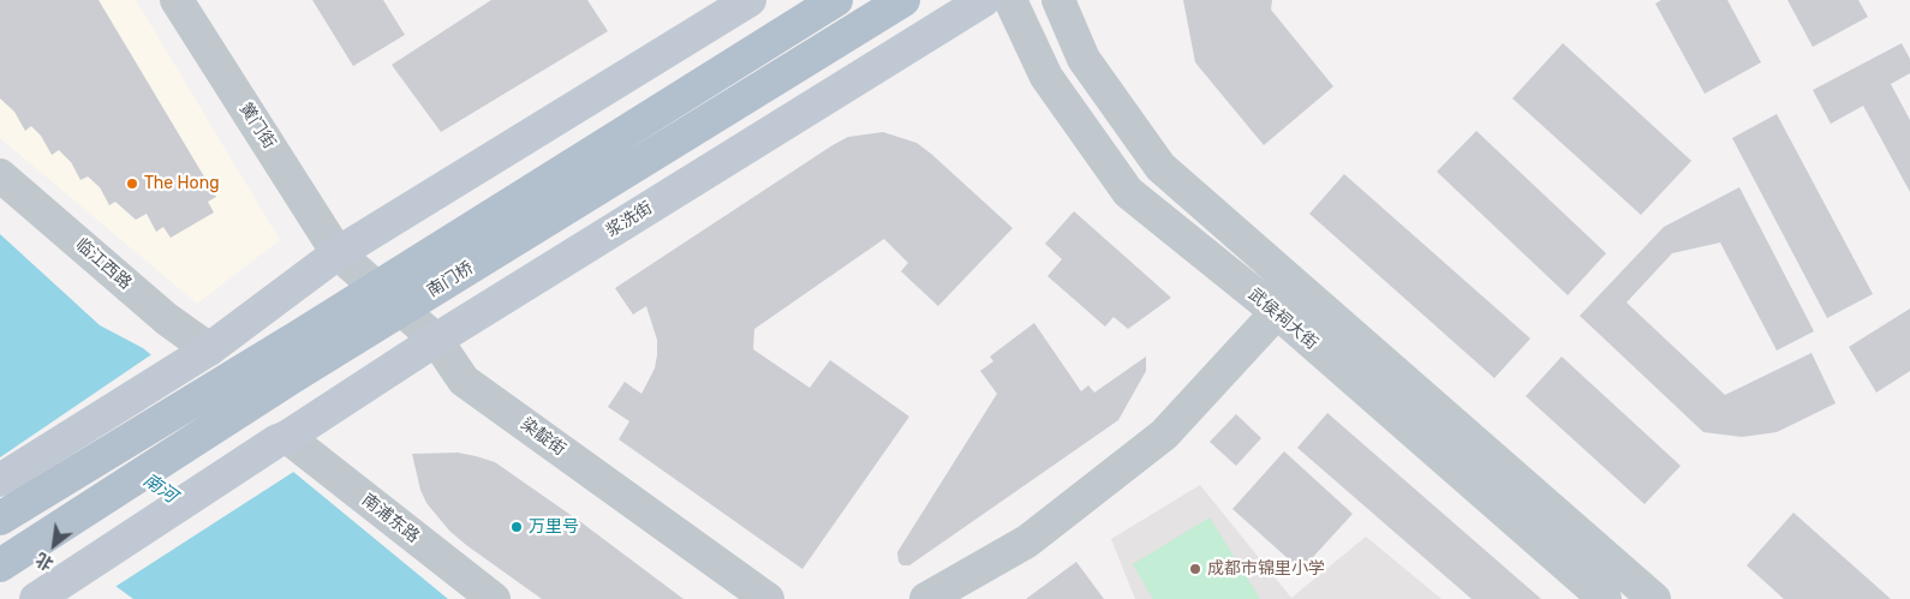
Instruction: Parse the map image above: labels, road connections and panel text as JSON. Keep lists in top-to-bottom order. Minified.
{"streets":{"main road":["浆洗街","南门桥"],"street":["黉门街","临江西路","武侯祠大街","染靛街","南浦东路"]},"crossings":[["黉门街","染靛街"],["浆洗街","染靛街"],["浆洗街","南浦东路"]],"water":["南河"],"places":["The Hong","万里号","成都市锦里小学"],"north":"bottom left"}
